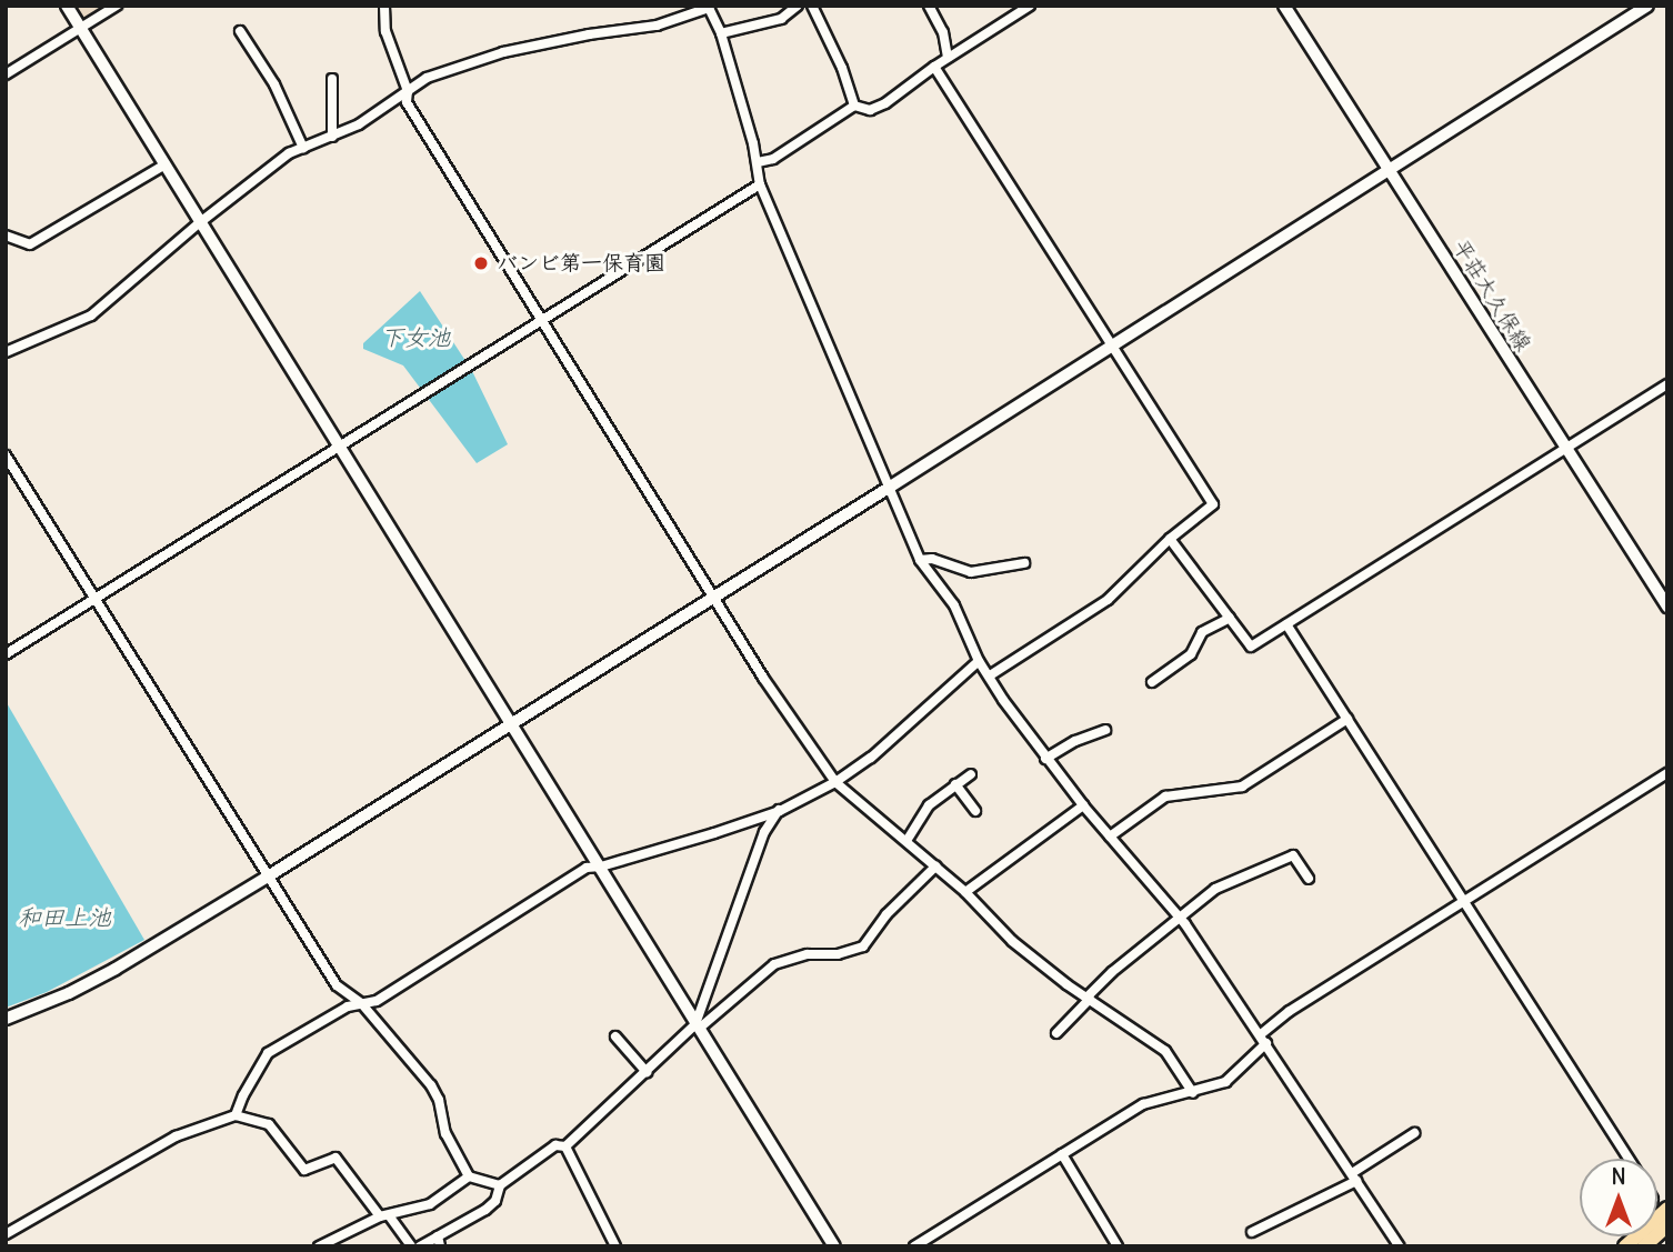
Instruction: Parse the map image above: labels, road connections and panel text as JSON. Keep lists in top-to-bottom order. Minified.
{"streets":{"main road":["平荘大久保線"]},"water":["下女池","和田上池"],"places":["バンビ第一保育園"],"north":"top"}
